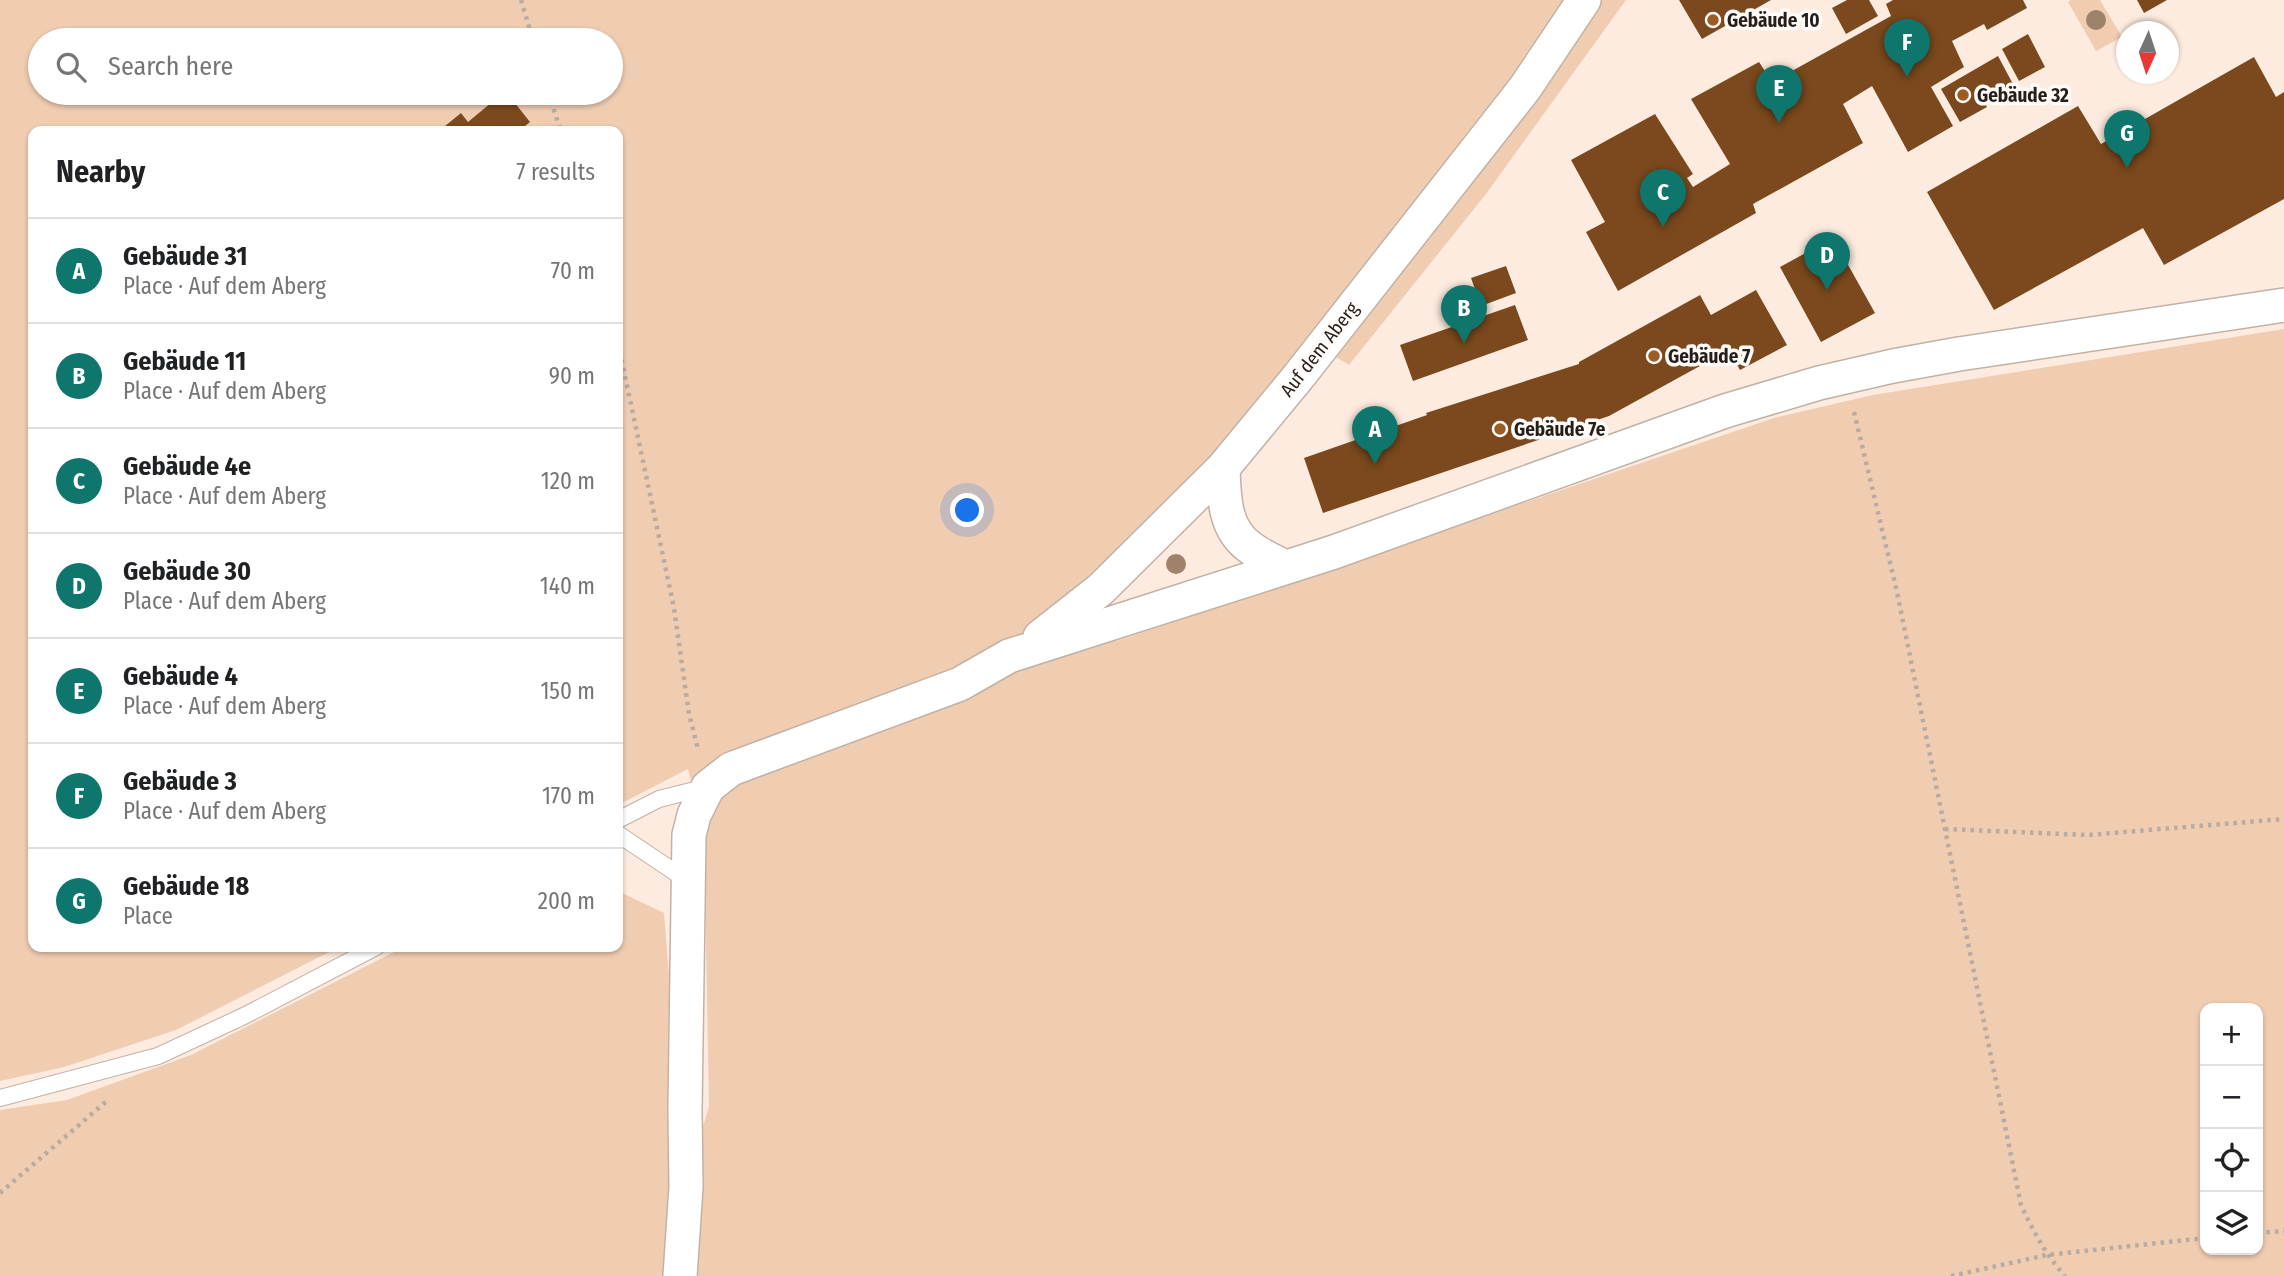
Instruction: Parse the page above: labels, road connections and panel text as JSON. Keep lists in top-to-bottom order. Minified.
{"streets":{"street":["Auf dem Aberg"]},"places":["Gebäude 10","Gebäude 32","Gebäude 7","Gebäude 7e"],"north":"bottom","page":{"pins":["F","E","G","C","D","B","A"],"search":"Search here","heading":["Nearby","7 results"],"list":[{"mark":"A","name":"Gebäude 31","note":"Place · Auf dem Aberg","value":"70 m"},{"mark":"B","name":"Gebäude 11","note":"Place · Auf dem Aberg","value":"90 m"},{"mark":"C","name":"Gebäude 4e","note":"Place · Auf dem Aberg","value":"120 m"},{"mark":"D","name":"Gebäude 30","note":"Place · Auf dem Aberg","value":"140 m"},{"mark":"E","name":"Gebäude 4","note":"Place · Auf dem Aberg","value":"150 m"},{"mark":"F","name":"Gebäude 3","note":"Place · Auf dem Aberg","value":"170 m"},{"mark":"G","name":"Gebäude 18","note":"Place","value":"200 m"}],"map_buttons":["+","−"]}}
